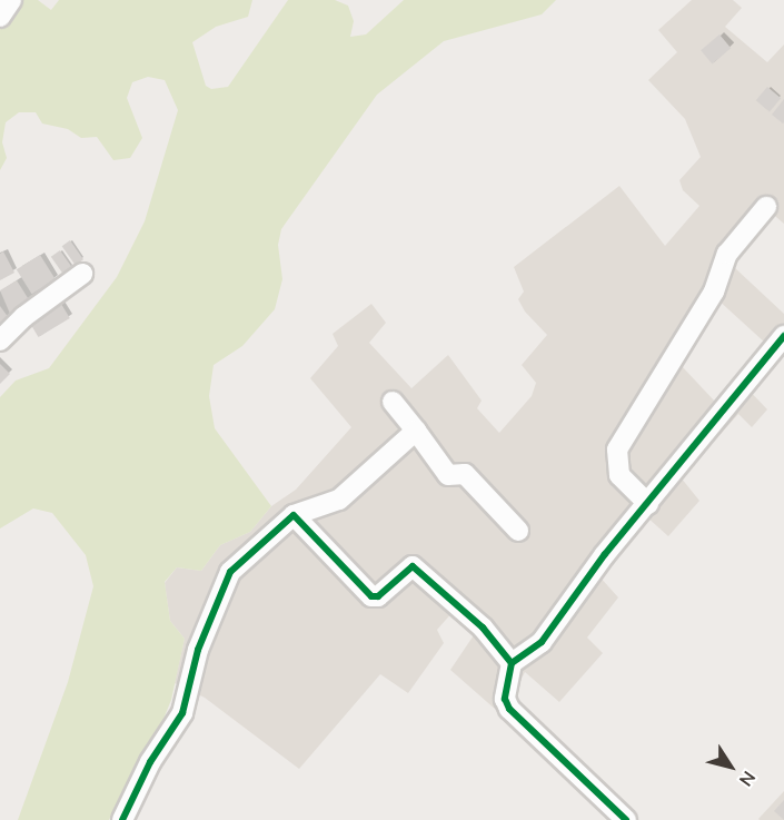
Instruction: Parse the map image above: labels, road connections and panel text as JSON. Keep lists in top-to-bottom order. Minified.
{"north":"bottom right"}
